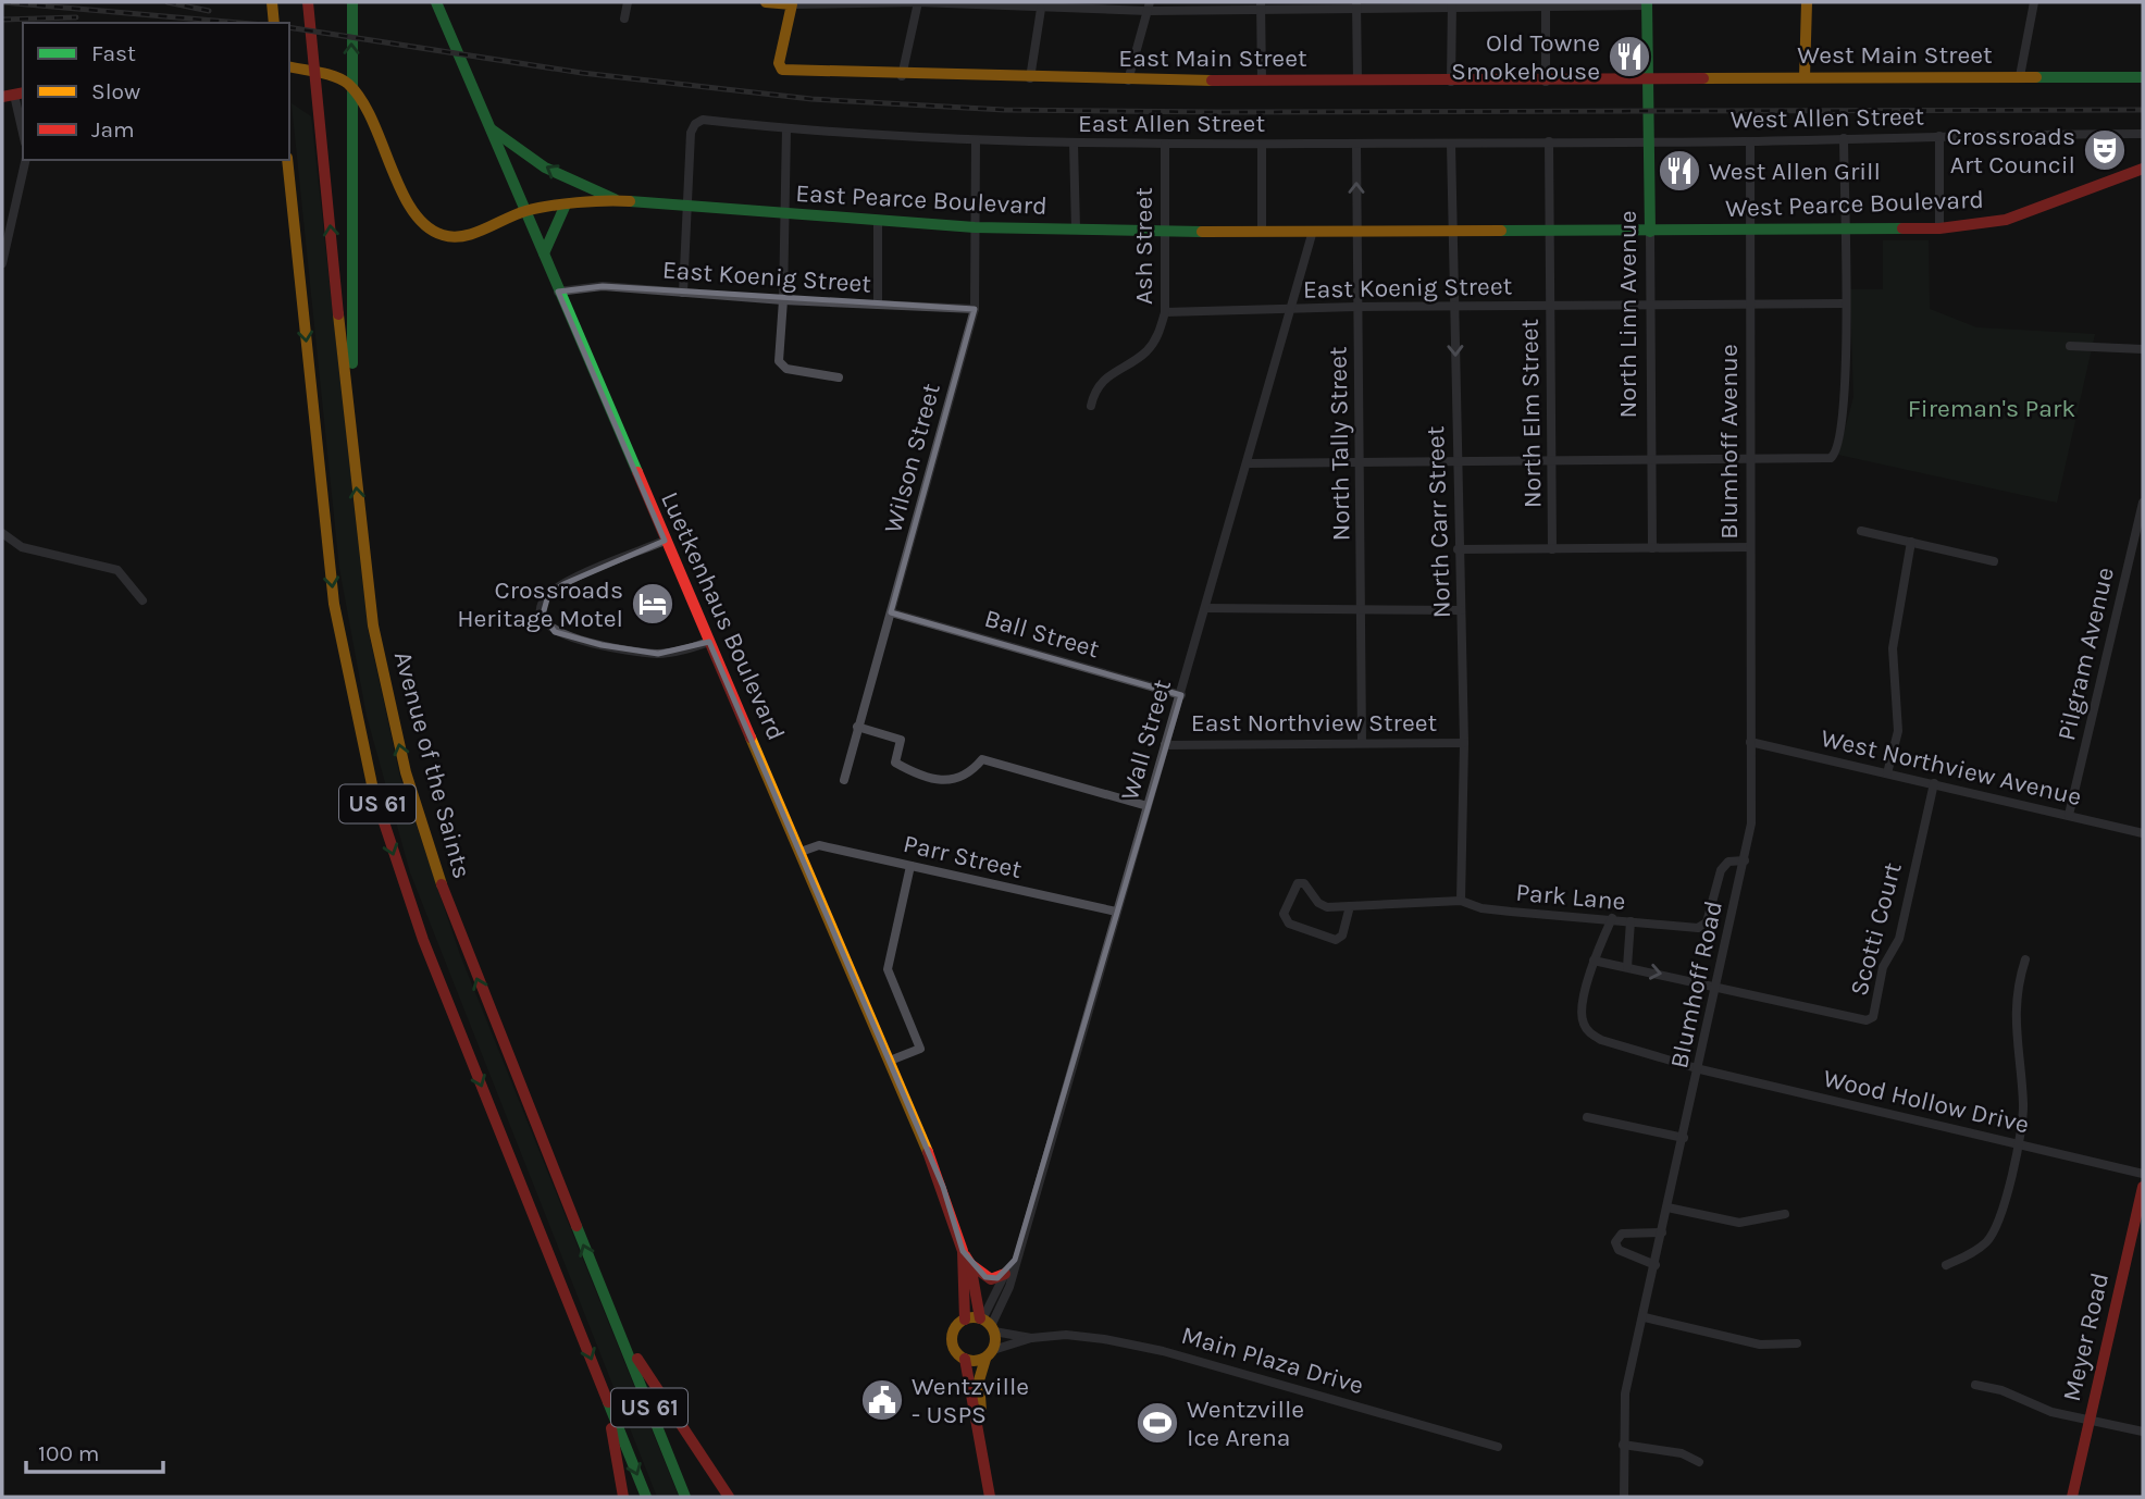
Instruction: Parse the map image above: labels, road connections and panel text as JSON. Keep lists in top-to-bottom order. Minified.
{"streets":{"main road":["West Main Street","East Main Street","East Pearce Boulevard","West Pearce Boulevard","North Linn Avenue","Luetkenhaus Boulevard","Avenue of the Saints","US 61","Meyer Road"],"street":["West Allen Street","East Allen Street","Ash Street","East Koenig Street","North Elm Street","Blumhoff Avenue","North Tally Street","Wilson Street","North Carr Street","Ball Street","Pilgram Avenue","East Northview Street","Wall Street","West Northview Avenue","Parr Street","Park Lane","Scotti Court","Blumhoff Road","Wood Hollow Drive","Main Plaza Drive"]},"crossings":[["West Main Street","East Main Street"],["West Main Street","North Linn Avenue"],["East Main Street","North Linn Avenue"],["West Allen Street","East Allen Street"],["West Allen Street","North Linn Avenue"],["West Allen Street","Blumhoff Avenue"],["East Allen Street","East Pearce Boulevard"],["East Allen Street","Ash Street"],["East Allen Street","North Linn Avenue"],["East Allen Street","North Elm Street"],["East Allen Street","North Tally Street"],["East Allen Street","Wilson Street"],["East Allen Street","North Carr Street"],["East Pearce Boulevard","West Pearce Boulevard"],["East Pearce Boulevard","Ash Street"],["East Pearce Boulevard","North Linn Avenue"],["East Pearce Boulevard","North Elm Street"],["East Pearce Boulevard","North Tally Street"],["East Pearce Boulevard","Wilson Street"],["East Pearce Boulevard","North Carr Street"],["East Pearce Boulevard","Luetkenhaus Boulevard"],["East Pearce Boulevard","Wall Street"],["West Pearce Boulevard","North Linn Avenue"],["West Pearce Boulevard","Blumhoff Avenue"],["Ash Street","East Koenig Street"],["East Koenig Street","North Linn Avenue"],["East Koenig Street","North Elm Street"],["East Koenig Street","Blumhoff Avenue"],["East Koenig Street","North Tally Street"],["East Koenig Street","Wilson Street"],["East Koenig Street","North Carr Street"],["East Koenig Street","Luetkenhaus Boulevard"],["East Koenig Street","Wall Street"],["Blumhoff Avenue","West Northview Avenue"],["Blumhoff Avenue","Blumhoff Road"],["North Tally Street","East Northview Street"],["Wilson Street","Ball Street"],["North Carr Street","East Northview Street"],["North Carr Street","Park Lane"],["Luetkenhaus Boulevard","Wall Street"],["Luetkenhaus Boulevard","Parr Street"],["Luetkenhaus Boulevard","Main Plaza Drive"],["Ball Street","Wall Street"],["Pilgram Avenue","West Northview Avenue"],["East Northview Street","Wall Street"],["Wall Street","Parr Street"],["Wall Street","Main Plaza Drive"],["West Northview Avenue","Scotti Court"],["West Northview Avenue","Blumhoff Road"],["Park Lane","Blumhoff Road"],["Park Lane","Wood Hollow Drive"],["Scotti Court","Blumhoff Road"],["Blumhoff Road","Wood Hollow Drive"]],"parks":["Fireman's Park"],"places":{"restaurant":["Old Towne Smokehouse","West Allen Grill"],"theatre":["Crossroads Art Council"],"hotel":["Crossroads Heritage Motel"],"public building":["Wentzville - USPS"],"sports":["Wentzville Ice Arena"]},"legend":["Fast","Slow","Jam"],"scale_bar":"100 m"}
